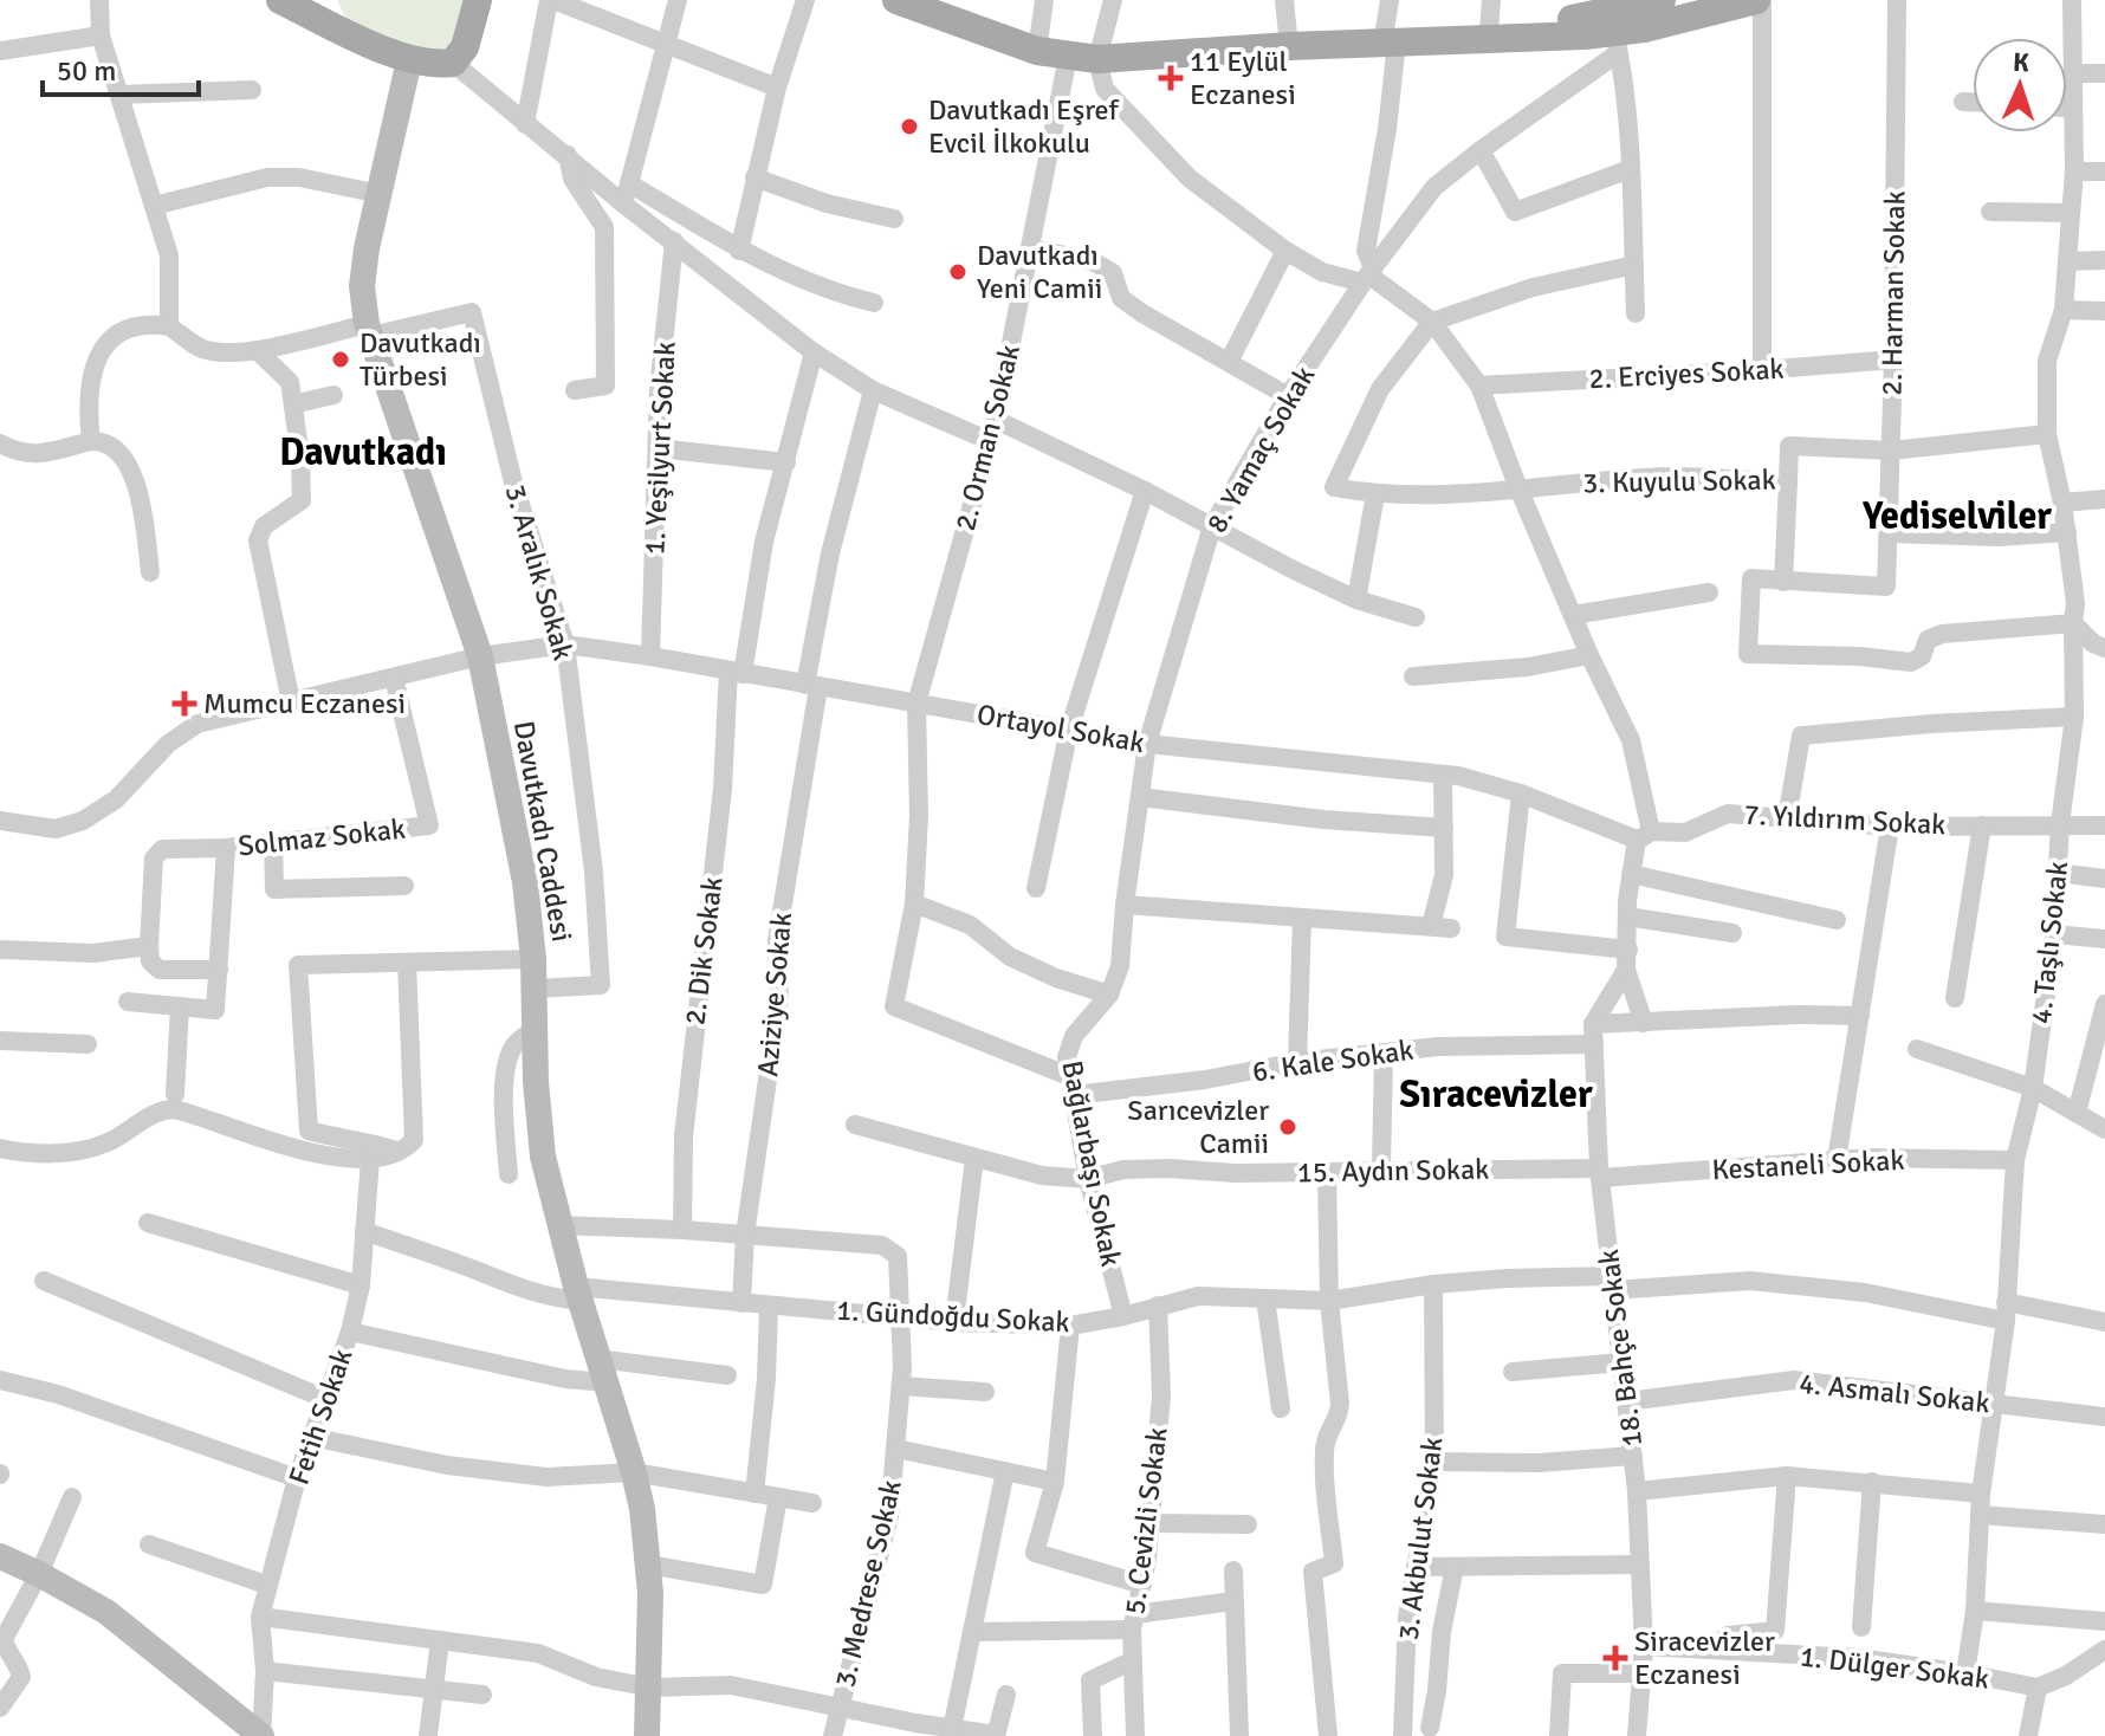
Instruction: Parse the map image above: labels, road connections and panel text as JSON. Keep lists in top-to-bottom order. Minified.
{"streets":{"main road":["Davutkadı Caddesi"],"street":["2. Harman Sokak","2. Erciyes Sokak","2. Orman Sokak","1. Yeşilyurt Sokak","8. Yamaç Sokak","3. Kuyulu Sokak","3. Aralık Sokak","Ortayol Sokak","7. Yıldırım Sokak","Solmaz Sokak","4. Taşlı Sokak","2. Dik Sokak","Aziziye Sokak","6. Kale Sokak","Bağlarbaşı Sokak","Kestaneli Sokak","15. Aydın Sokak","1. Gündoğdu Sokak","18. Bahçe Sokak","4. Asmalı Sokak","Fetih Sokak","5. Cevizli Sokak","3. Akbulut Sokak","3. Medrese Sokak","1. Dülger Sokak"]},"crossings":[["2. Harman Sokak","2. Erciyes Sokak"],["2. Harman Sokak","3. Kuyulu Sokak"],["2. Orman Sokak","Ortayol Sokak"],["2. Orman Sokak","6. Kale Sokak"],["2. Orman Sokak","Bağlarbaşı Sokak"],["1. Yeşilyurt Sokak","Ortayol Sokak"],["8. Yamaç Sokak","Ortayol Sokak"],["8. Yamaç Sokak","Bağlarbaşı Sokak"],["3. Kuyulu Sokak","4. Taşlı Sokak"],["3. Aralık Sokak","Ortayol Sokak"],["3. Aralık Sokak","Davutkadı Caddesi"],["Ortayol Sokak","7. Yıldırım Sokak"],["Ortayol Sokak","Davutkadı Caddesi"],["Ortayol Sokak","Solmaz Sokak"],["Ortayol Sokak","2. Dik Sokak"],["Ortayol Sokak","Aziziye Sokak"],["Ortayol Sokak","Bağlarbaşı Sokak"],["7. Yıldırım Sokak","4. Taşlı Sokak"],["Davutkadı Caddesi","1. Gündoğdu Sokak"],["4. Taşlı Sokak","Kestaneli Sokak"],["4. Taşlı Sokak","1. Gündoğdu Sokak"],["4. Taşlı Sokak","4. Asmalı Sokak"],["4. Taşlı Sokak","1. Dülger Sokak"],["Aziziye Sokak","1. Gündoğdu Sokak"],["Aziziye Sokak","3. Medrese Sokak"],["6. Kale Sokak","Bağlarbaşı Sokak"],["6. Kale Sokak","18. Bahçe Sokak"],["Bağlarbaşı Sokak","15. Aydın Sokak"],["Bağlarbaşı Sokak","1. Gündoğdu Sokak"],["Kestaneli Sokak","15. Aydın Sokak"],["Kestaneli Sokak","18. Bahçe Sokak"],["15. Aydın Sokak","18. Bahçe Sokak"],["1. Gündoğdu Sokak","18. Bahçe Sokak"],["1. Gündoğdu Sokak","Fetih Sokak"],["1. Gündoğdu Sokak","5. Cevizli Sokak"],["1. Gündoğdu Sokak","3. Akbulut Sokak"],["1. Gündoğdu Sokak","3. Medrese Sokak"],["18. Bahçe Sokak","4. Asmalı Sokak"],["18. Bahçe Sokak","1. Dülger Sokak"]],"districts":["Davutkadı","Yediselviler","Sıracevizler"],"places":{"health":["11 Eylül Eczanesi","Mumcu Eczanesi","Siracevizler Eczanesi"],"other":["Davutkadı Eşref Evcil İlkokulu","Davutkadı Yeni Camii","Davutkadı Türbesi","Sarıcevizler Camii"]},"scale_bar":"50 m","north":"top"}
